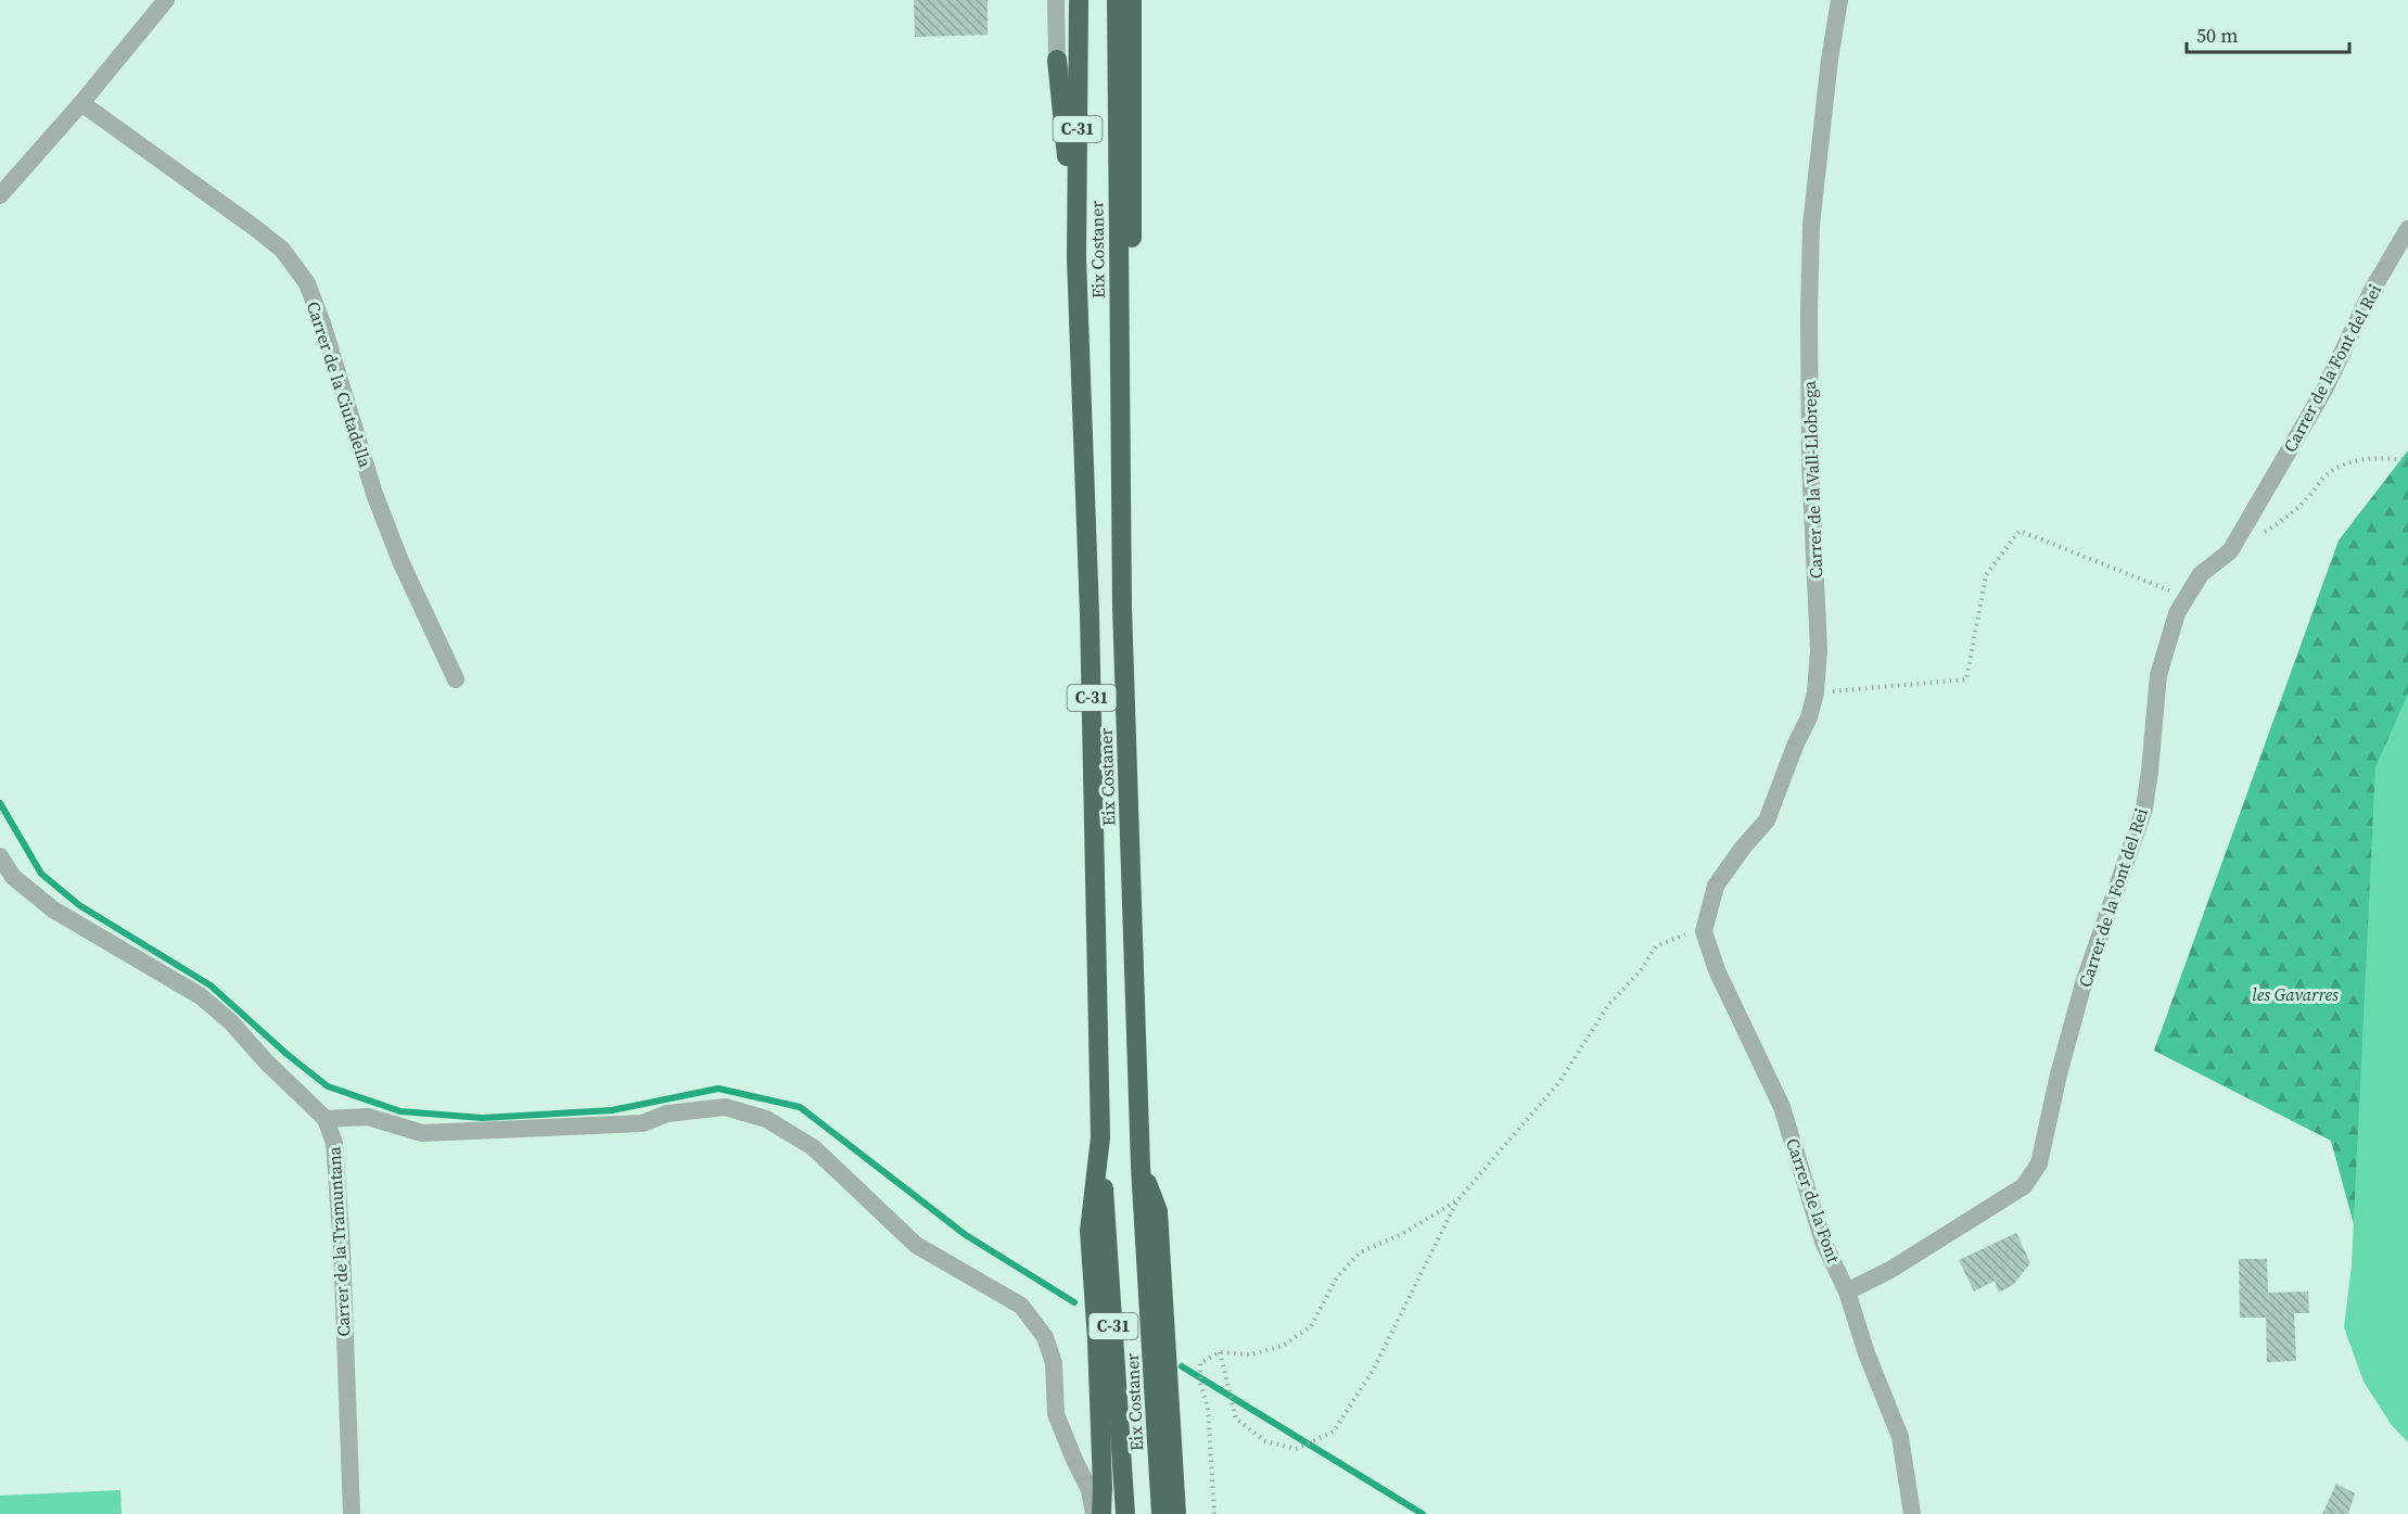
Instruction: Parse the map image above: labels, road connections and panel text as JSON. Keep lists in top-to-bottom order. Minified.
{"streets":{"highway":["C-31","Eix Costaner"],"street":["Carrer de la Font del Rei","Carrer de la Ciutadella","Carrer de la Vall-Llobrega","Carrer de la Font","Carrer de la Tramuntana"]},"crossings":[["C-31","Eix Costaner"],["Carrer de la Font del Rei","Carrer de la Font"],["Carrer de la Vall-Llobrega","Carrer de la Font"]],"parks":["les Gavarres"],"scale_bar":"50 m"}
